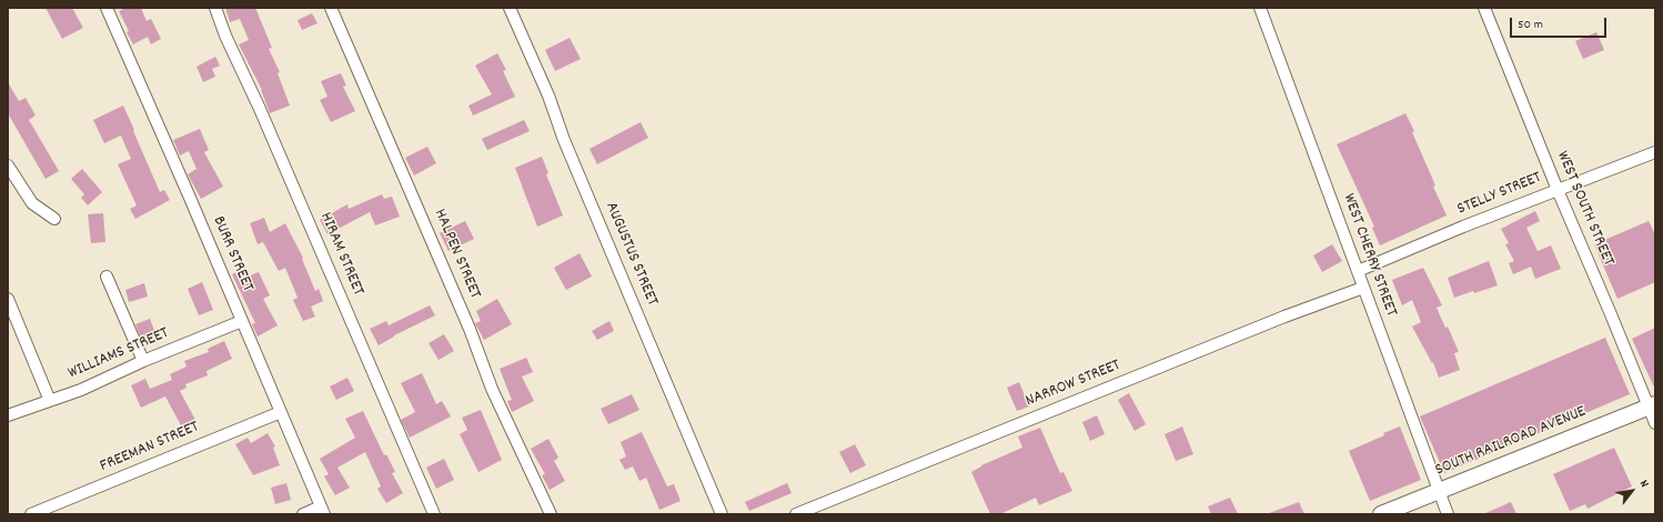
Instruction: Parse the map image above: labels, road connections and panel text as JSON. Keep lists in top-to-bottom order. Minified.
{"streets":{"street":["STELLY STREET","WEST SOUTH STREET","BURR STREET","HIRAM STREET","HALPEN STREET","AUGUSTUS STREET","WEST CHERRY STREET","WILLIAMS STREET","NARROW STREET","SOUTH RAILROAD AVENUE","FREEMAN STREET"]},"crossings":[["STELLY STREET","WEST SOUTH STREET"],["STELLY STREET","WEST CHERRY STREET"],["WEST SOUTH STREET","SOUTH RAILROAD AVENUE"],["BURR STREET","WILLIAMS STREET"],["BURR STREET","FREEMAN STREET"],["WEST CHERRY STREET","NARROW STREET"],["WEST CHERRY STREET","SOUTH RAILROAD AVENUE"]],"scale_bar":"50 m","north":"top right"}
